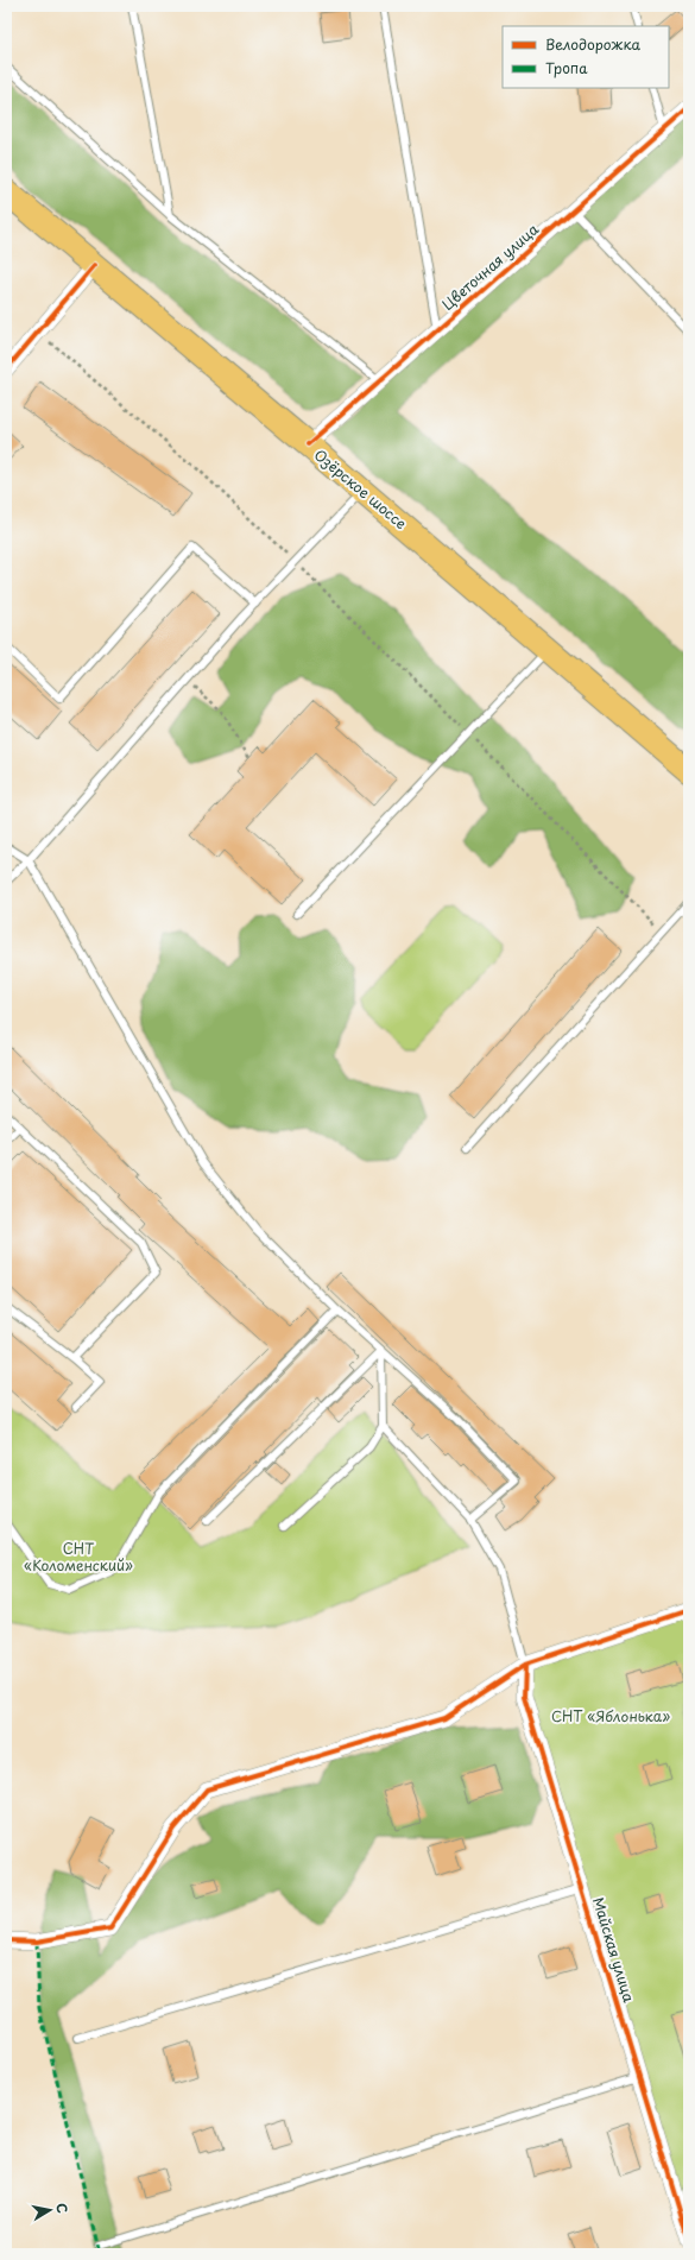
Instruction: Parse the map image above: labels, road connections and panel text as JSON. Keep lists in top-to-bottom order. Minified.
{"streets":{"main road":["Озёрское шоссе"],"street":["Цветочная улица","Майская улица"]},"crossings":[["Цветочная улица","Озёрское шоссе"]],"parks":["СНТ «Коломенский»","СНТ «Яблонька»"],"legend":["Велодорожка","Тропа"],"north":"right"}
